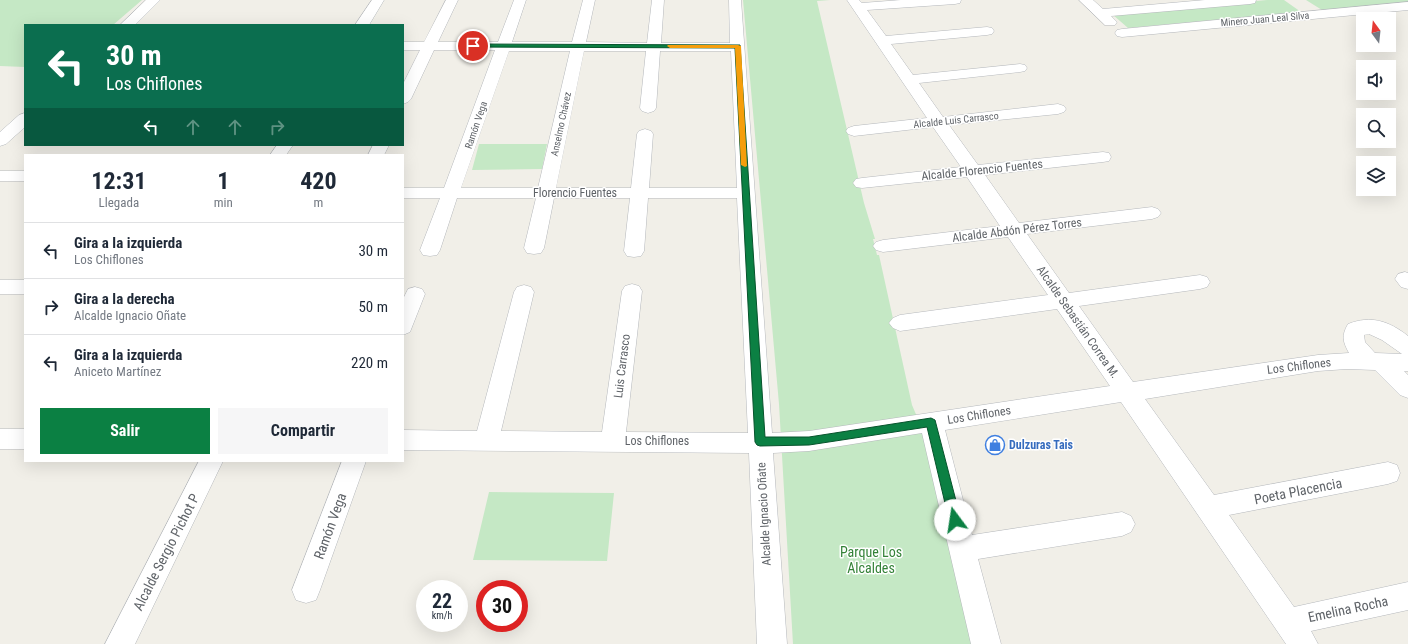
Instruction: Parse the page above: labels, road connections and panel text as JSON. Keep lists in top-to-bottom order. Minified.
{"streets":{"street":["Minero Juan Leal Silva","Alcalde Luis Carrasco","Anselmo Chávez","Ramón Vega","Alcalde Florencio Fuentes","Florencio Fuentes","Alcalde Abdón Pérez Torres","Alcalde Sebastián Correa M.","Luis Carrasco","Los Chiflones","Poeta Placencia","Alcalde Ignacio Oñate","Alcalde Sergio Pichot P","Emelina Rocha"]},"crossings":[["Alcalde Luis Carrasco","Alcalde Sebastián Correa M."],["Anselmo Chávez","Florencio Fuentes"],["Ramón Vega","Florencio Fuentes"],["Alcalde Florencio Fuentes","Alcalde Sebastián Correa M."],["Florencio Fuentes","Alcalde Ignacio Oñate"],["Alcalde Abdón Pérez Torres","Alcalde Sebastián Correa M."],["Alcalde Sebastián Correa M.","Los Chiflones"],["Alcalde Sebastián Correa M.","Poeta Placencia"],["Alcalde Sebastián Correa M.","Emelina Rocha"],["Luis Carrasco","Los Chiflones"],["Los Chiflones","Alcalde Ignacio Oñate"]],"parks":["Parque Los Alcaldes"],"places":{"shop":["Dulzuras Tais"]},"north":"top","page":{"turn":["30 m","Los Chiflones"],"eta":["12:31","Llegada","1","min","420","m"],"list":[{"name":"Gira a la izquierda","note":"Los Chiflones","value":"30 m"},{"name":"Gira a la derecha","note":"Alcalde Ignacio Oñate","value":"50 m"},{"name":"Gira a la izquierda","note":"Aniceto Martínez","value":"220 m"}],"buttons":["Salir","Compartir"],"speed":"22 km/h","limit":"30"}}
